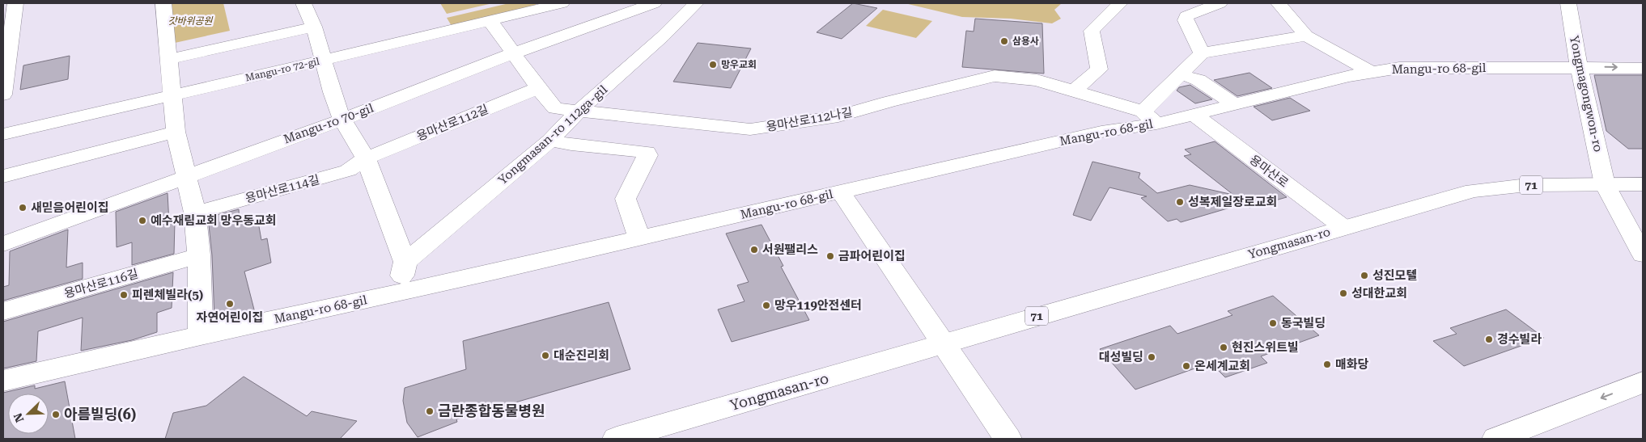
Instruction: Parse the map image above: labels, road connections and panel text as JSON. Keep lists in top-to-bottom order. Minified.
{"streets":{"street":["Mangu-ro 68-gil","Mangu-ro 72-gil","Yongmagongwon-ro","용마산로112나길","용마산로112길","Mangu-ro 70-gil","Yongmasan-ro 112ga-gil","용마산로","71","용마산로114길","Yongmasan-ro","용마산로116길"]},"crossings":[["Mangu-ro 68-gil","Yongmagongwon-ro"],["Mangu-ro 68-gil","용마산로112나길"],["Mangu-ro 68-gil","용마산로"],["Mangu-ro 72-gil","용마산로112나길"],["Yongmagongwon-ro","Yongmasan-ro"],["용마산로112나길","용마산로112길"],["용마산로112나길","Mangu-ro 70-gil"],["용마산로112나길","Yongmasan-ro 112ga-gil"],["용마산로112길","용마산로114길"],["용마산로","Yongmasan-ro"]],"parks":["갓바위공원"],"places":["삼용사","망우교회","성복제일장로교회","새믿음어린이집","예수재림교회 망우동교회","서원팰리스","금파어린이집","성진모텔","성대한교회","피렌체빌라(5)","자연어린이집","망우119안전센터","동국빌딩","경수빌라","현진스위트빌","대순진리회","대성빌딩","매화당","온세계교회","금란종합동물병원","아름빌딩(6)"],"north":"bottom left"}
